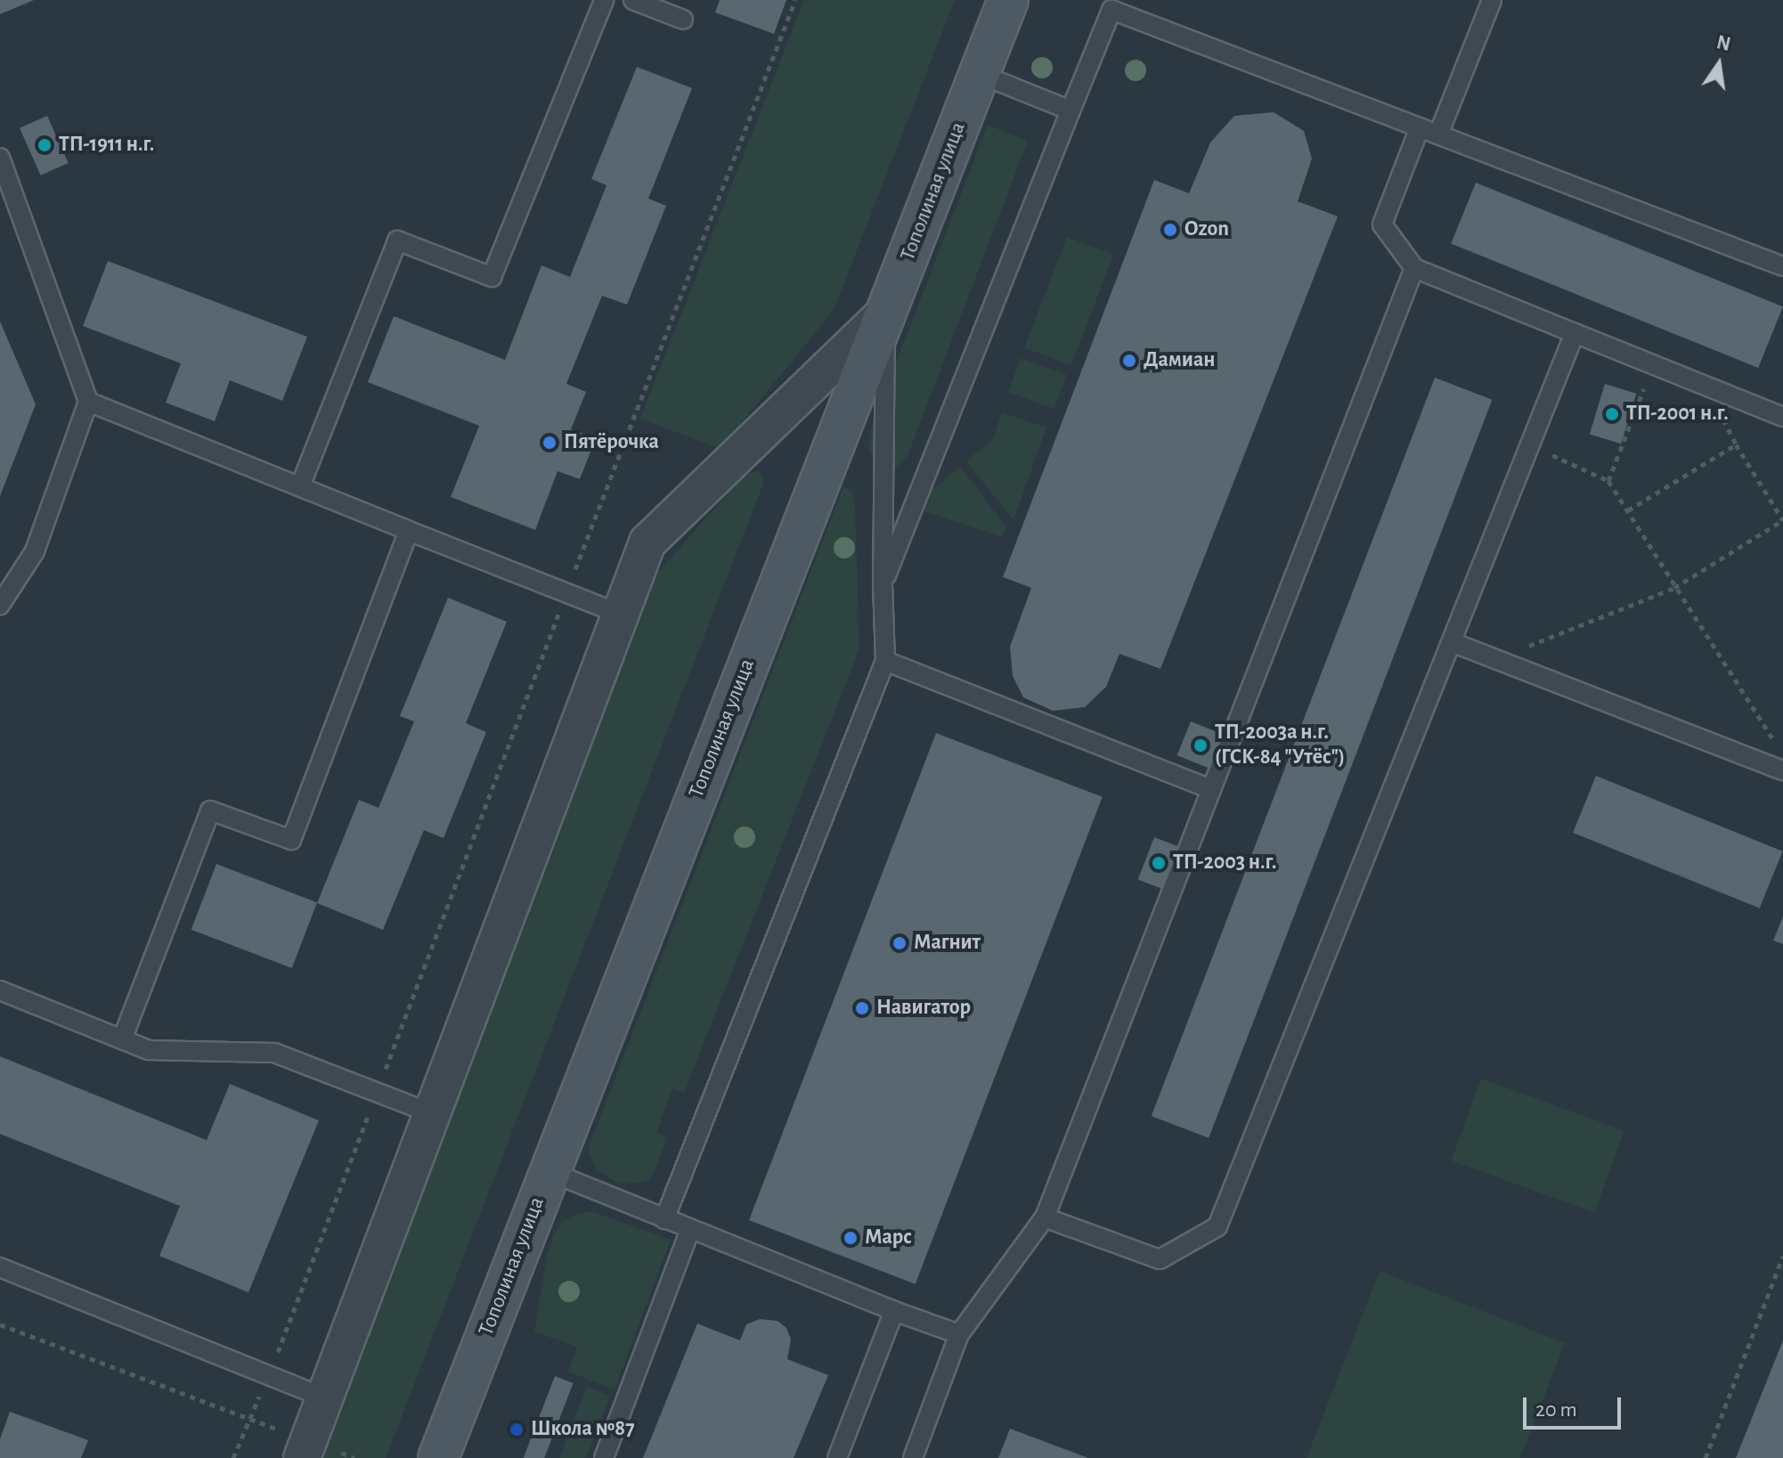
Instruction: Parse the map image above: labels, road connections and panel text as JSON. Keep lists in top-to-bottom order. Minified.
{"streets":{"main road":["Тополиная улица"]},"places":["ТП-1911 н.г.","Ozon","Дамиан","ТП-2001 н.г.","Пятёрочка","ТП-2003а н.г. (ГСК-84 \"Утёс\")","ТП-2003 н.г.","Магнит","Навигатор","Марс","Школа №87"],"scale_bar":"20 m","north":"top"}
